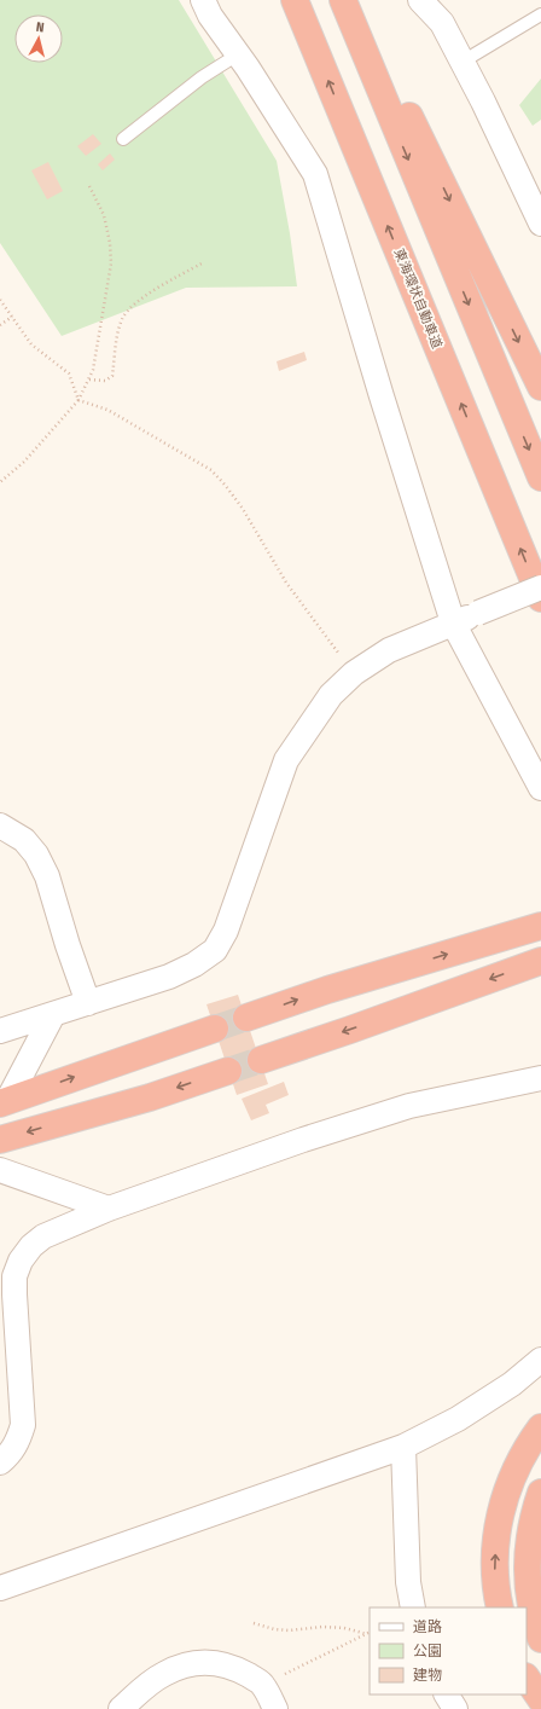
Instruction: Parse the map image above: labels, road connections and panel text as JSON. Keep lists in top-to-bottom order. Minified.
{"streets":{"highway":["東海環状自動車道"]},"legend":["道路","公園","建物"],"north":"top"}
